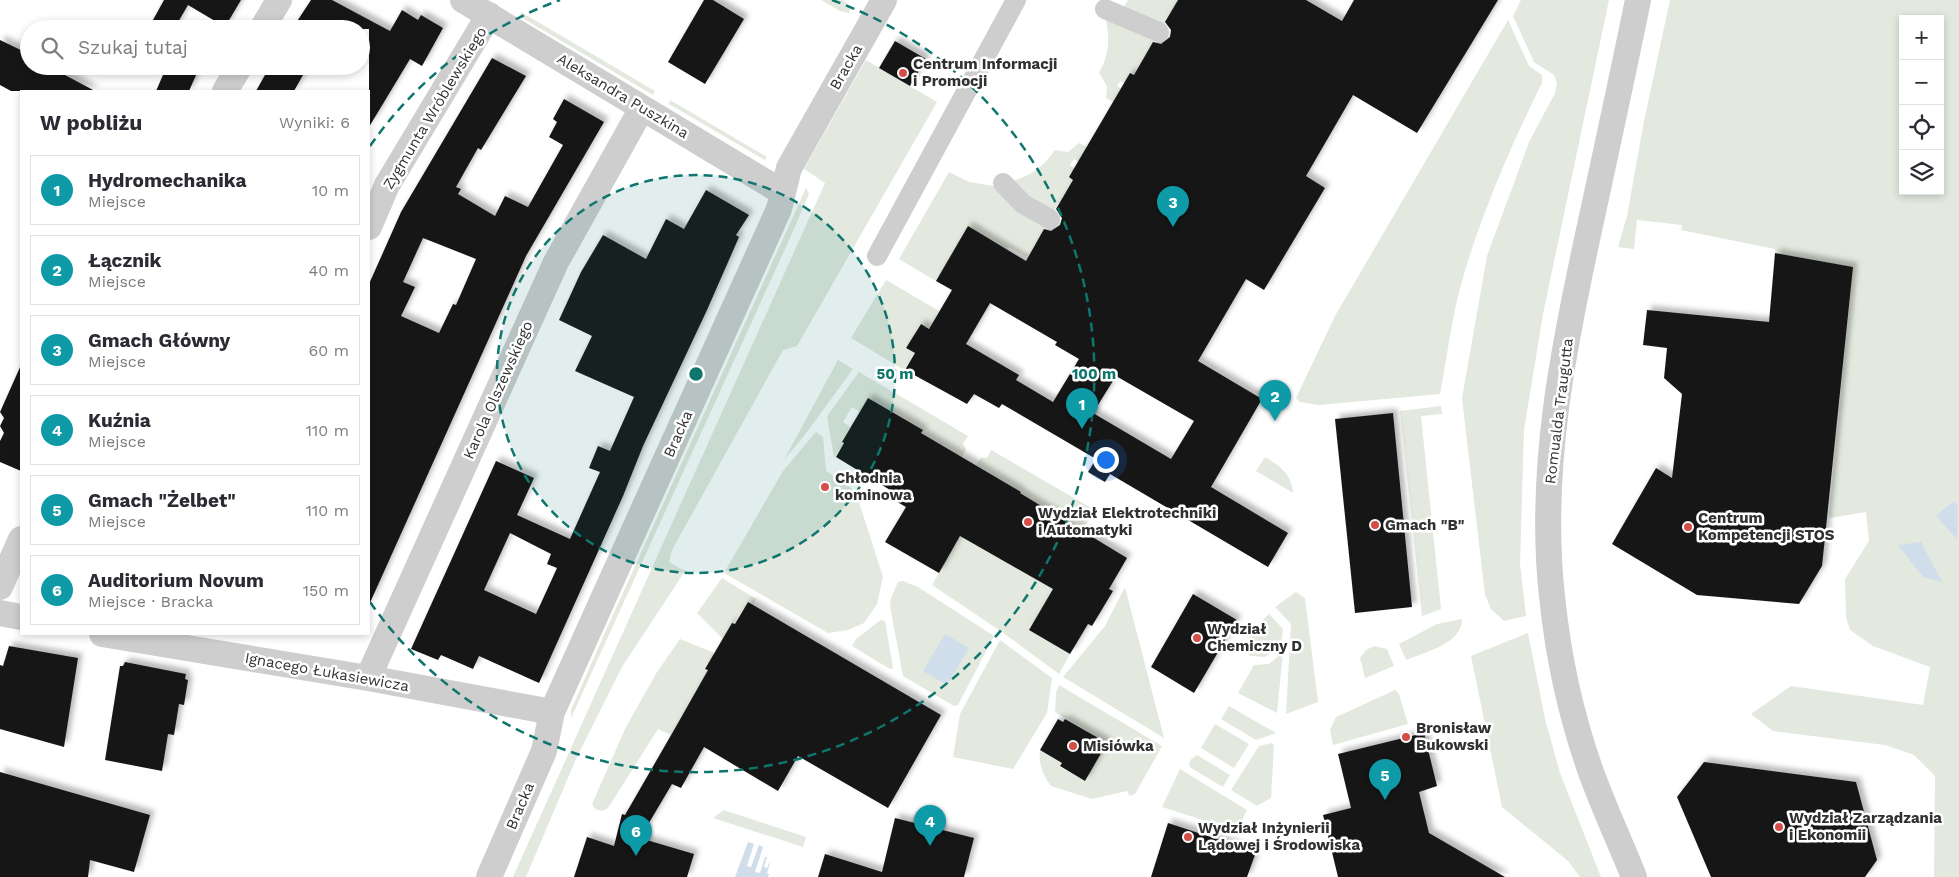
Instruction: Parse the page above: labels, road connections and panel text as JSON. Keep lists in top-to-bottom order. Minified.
{"streets":{"street":["Bracka","Aleksandra Puszkina","Zygmunta Wróblewskiego","Karola Olszewskiego","Romualda Traugutta","Ignacego Łukasiewicza"]},"crossings":[["Bracka","Aleksandra Puszkina"],["Bracka","Ignacego Łukasiewicza"],["Aleksandra Puszkina","Zygmunta Wróblewskiego"],["Aleksandra Puszkina","Karola Olszewskiego"],["Karola Olszewskiego","Ignacego Łukasiewicza"]],"places":["Centrum Informacji i Promocji","Chłodnia kominowa","Wydział Elektrotechniki i Automatyki","Gmach \"B\"","Centrum Kompetencji STOS","Wydział Chemiczny D","Bronisław Bukowski","Misiówka","Wydział Zarządzania i Ekonomii","Wydział Inżynierii Lądowej i Środowiska"],"page":{"map_buttons":["+","−"],"search":"Szukaj tutaj","heading":["W pobliżu","Wyniki: 6"],"list":[{"mark":"1","name":"Hydromechanika","note":"Miejsce","value":"10 m"},{"mark":"2","name":"Łącznik","note":"Miejsce","value":"40 m"},{"mark":"3","name":"Gmach Główny","note":"Miejsce","value":"60 m"},{"mark":"4","name":"Kuźnia","note":"Miejsce","value":"110 m"},{"mark":"5","name":"Gmach \"Żelbet\"","note":"Miejsce","value":"110 m"},{"mark":"6","name":"Auditorium Novum","note":"Miejsce · Bracka","value":"150 m"}],"pins":["3","2","1","5","4","6"]},"rings":["50 m","100 m"]}
